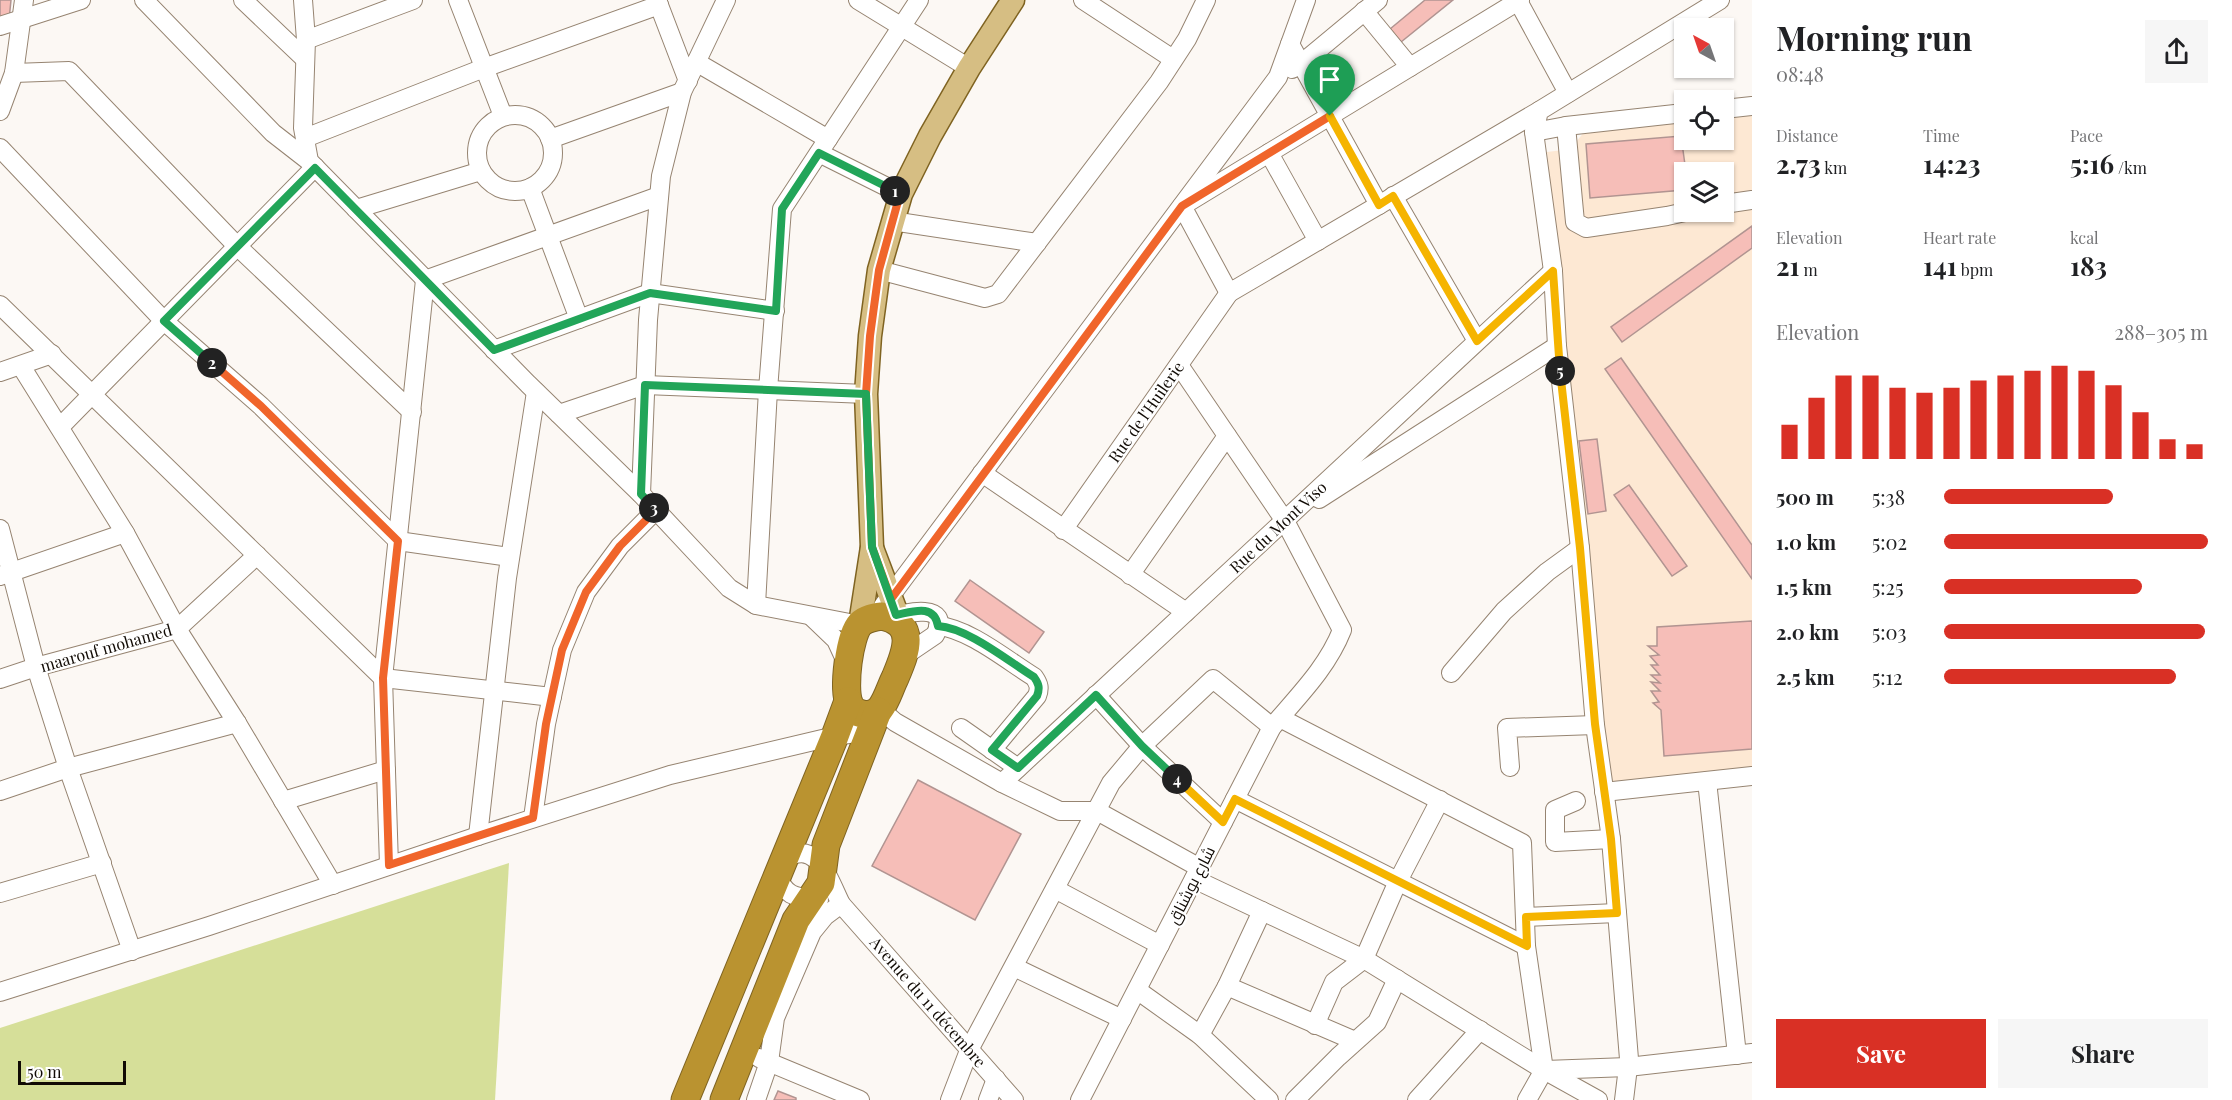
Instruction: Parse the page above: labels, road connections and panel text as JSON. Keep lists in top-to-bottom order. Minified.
{"streets":{"street":["Rue de l'Huilerie","Rue du Mont Viso","maarouf mohamed","شارع بوشناق","Avenue du 11 décembre"]},"crossings":[["Rue du Mont Viso","شارع بوشناق"]],"scale_bar":"50 m","north":"top left","page":{"heading":["Morning run","08:48"],"stats":[["Distance","2.73 km"],["Time","14:23"],["Pace","5:16 /km"],["Elevation","21 m"],["Heart rate","141 bpm"],["kcal","183"]],"pins":["1","2","5","3","4"],"chart":["Elevation","288–305 m"],"list":[{"name":"500 m","note":"5:38"},{"name":"1.0 km","note":"5:02"},{"name":"1.5 km","note":"5:25"},{"name":"2.0 km","note":"5:03"},{"name":"2.5 km","note":"5:12"}],"buttons":["Save","Share"],"scale":"50 m"}}
